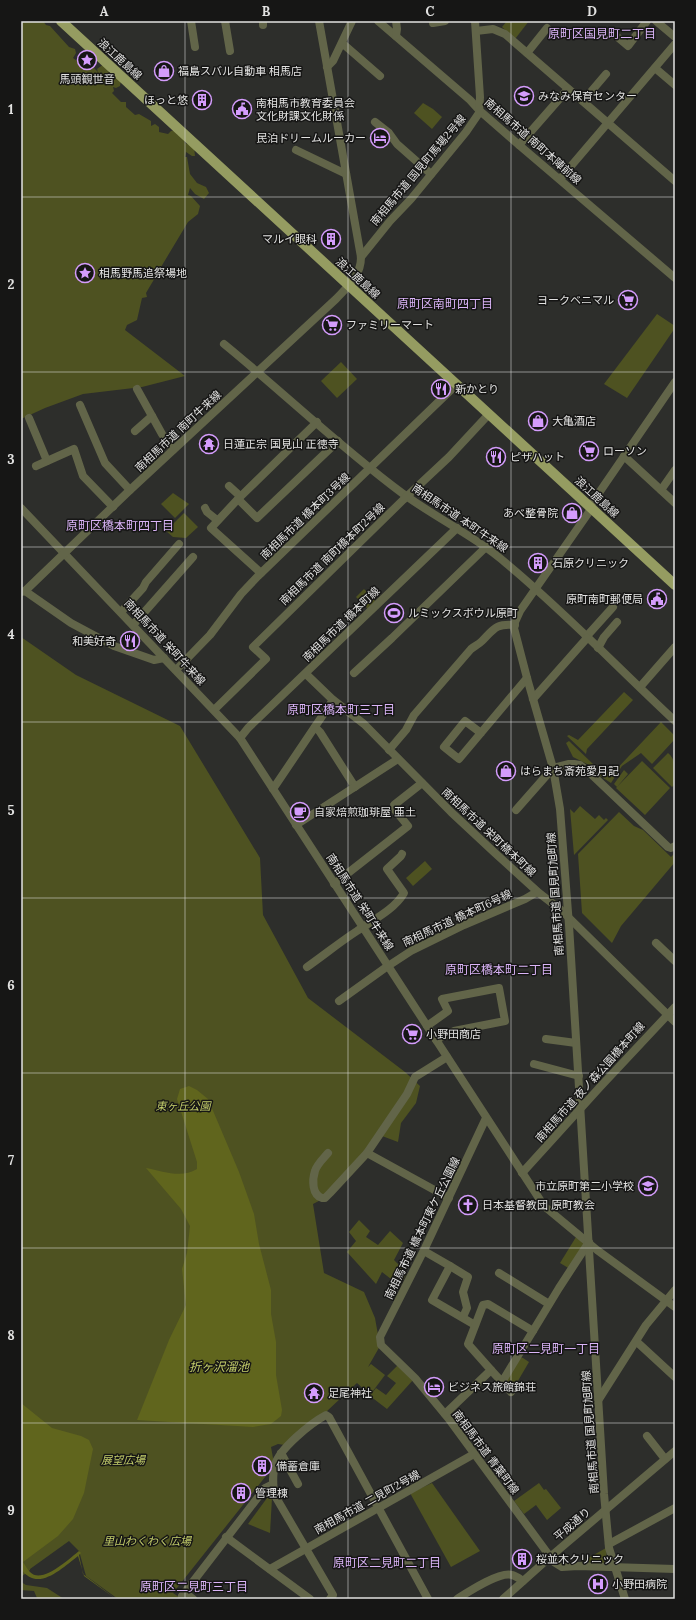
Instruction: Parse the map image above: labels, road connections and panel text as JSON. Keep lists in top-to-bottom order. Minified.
{"streets":{"main road":["浪江鹿島線"],"street":["南相馬市道 南町本陣前線","南相馬市道 国見町馬場2号線","南相馬市道 南町牛来線","南相馬市道 橋本町3号線","南相馬市道 本町牛来線","南相馬市道 南町橋本町2号線","南相馬市道 橋本町線","南相馬市道 栄町牛来線","南相馬市道 栄町橋本町線","南相馬市道 国見町旭町線","南相馬市道 橋本町6号線","南相馬市道 夜ノ森公園橋本町線","南相馬市道 橋本町東ケ丘公園線","南相馬市道 青葉町線","南相馬市道 二見町2号線","平成通り"]},"crossings":[["浪江鹿島線","南相馬市道 南町牛来線"],["浪江鹿島線","南相馬市道 橋本町3号線"],["浪江鹿島線","南相馬市道 南町橋本町2号線"],["南相馬市道 南町本陣前線","南相馬市道 国見町馬場2号線"],["南相馬市道 国見町馬場2号線","南相馬市道 南町牛来線"],["南相馬市道 南町牛来線","南相馬市道 本町牛来線"],["南相馬市道 南町牛来線","南相馬市道 栄町牛来線"],["南相馬市道 橋本町3号線","南相馬市道 本町牛来線"],["南相馬市道 橋本町3号線","南相馬市道 栄町牛来線"],["南相馬市道 本町牛来線","南相馬市道 南町橋本町2号線"],["南相馬市道 本町牛来線","南相馬市道 橋本町線"],["南相馬市道 南町橋本町2号線","南相馬市道 栄町牛来線"],["南相馬市道 橋本町線","南相馬市道 栄町牛来線"],["南相馬市道 橋本町線","南相馬市道 栄町橋本町線"],["南相馬市道 栄町牛来線","南相馬市道 国見町旭町線"],["南相馬市道 栄町牛来線","南相馬市道 橋本町6号線"],["南相馬市道 栄町牛来線","南相馬市道 夜ノ森公園橋本町線"],["南相馬市道 栄町牛来線","南相馬市道 橋本町東ケ丘公園線"],["南相馬市道 栄町橋本町線","南相馬市道 国見町旭町線"],["南相馬市道 栄町橋本町線","南相馬市道 橋本町6号線"],["南相馬市道 栄町橋本町線","南相馬市道 夜ノ森公園橋本町線"],["南相馬市道 国見町旭町線","南相馬市道 夜ノ森公園橋本町線"],["南相馬市道 国見町旭町線","平成通り"],["南相馬市道 橋本町東ケ丘公園線","南相馬市道 青葉町線"],["南相馬市道 青葉町線","南相馬市道 二見町2号線"],["南相馬市道 青葉町線","平成通り"]],"districts":["原町区国見町二丁目","原町区南町四丁目","原町区橋本町四丁目","原町区橋本町三丁目","原町区橋本町二丁目","原町区二見町一丁目","原町区二見町二丁目","原町区二見町三丁目"],"water":["折ヶ沢溜池"],"parks":["東ヶ丘公園","展望広場","里山わくわく広場"],"places":{"place":["馬頭観世音","相馬野馬追祭場地"],"shop":["福島スバル自動車 相馬店","大亀酒店","あべ整骨院","はらまち斎苑愛月記"],"school or university":["みなみ保育センター","市立原町第二小学校"],"building":["ほっと悠","マルイ眼科","石原クリニック","備蓄倉庫","管理棟","桜並木クリニック"],"public building":["南相馬市教育委員会 文化財課文化財係","原町南町郵便局"],"hotel":["民泊ドリームルーカー","ビジネス旅館錦荘"],"supermarket":["ヨークベニマル","ファミリーマート","ローソン","小野田商店"],"restaurant":["新かとり","ピザハット","和美好奇"],"temple":["日蓮正宗 国見山 正徳寺","足尾神社"],"sports":["ルミックスボウル原町"],"cafe":["自家焙煎珈琲屋 亜土"],"church":["日本基督教団 原町教会"],"hospital":["小野田病院"]},"grid":{"columns":["A","B","C","D"],"rows":["1","2","3","4","5","6","7","8","9"]}}
